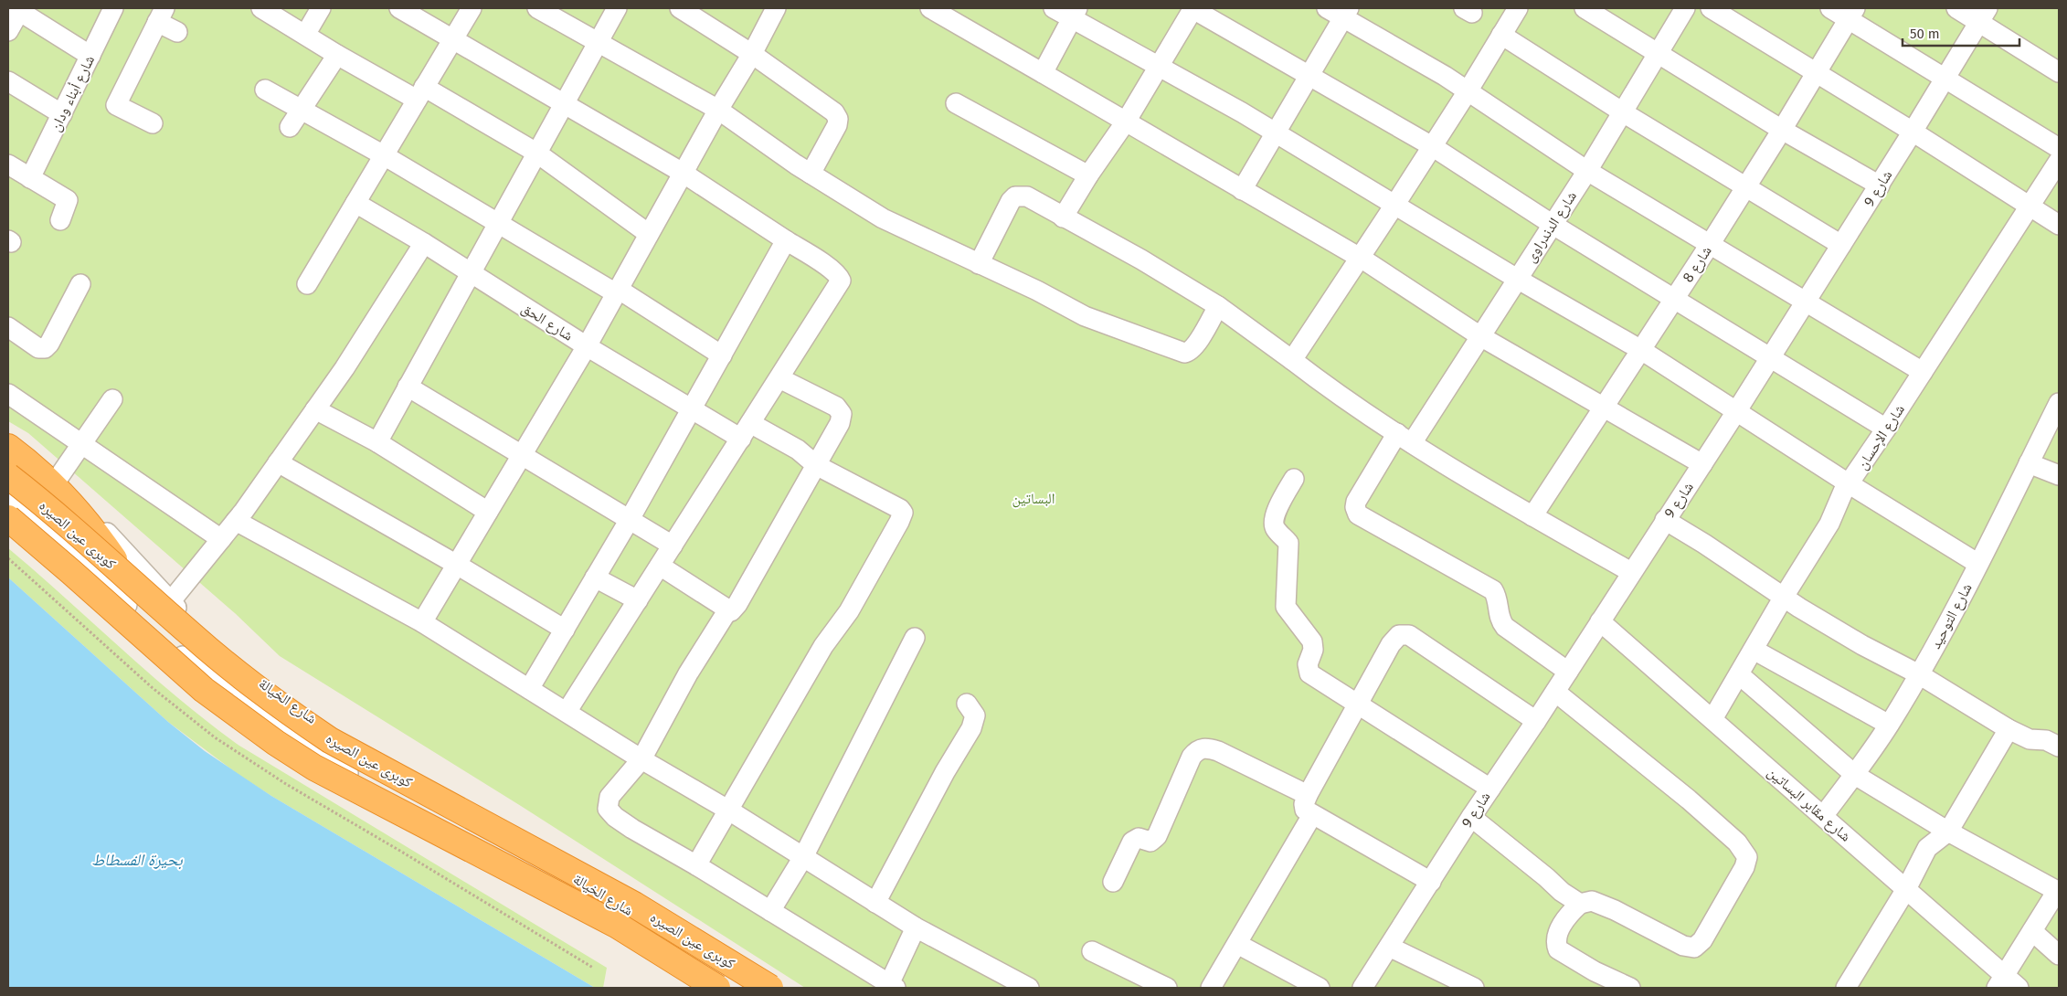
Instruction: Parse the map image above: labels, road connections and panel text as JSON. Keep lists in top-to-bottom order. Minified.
{"streets":{"highway":["كوبرى عين الصيره"],"street":["شارع أبناء ودان","شارع 9","شارع الدندراوى","شارع 8","شارع الحق","شارع الإحسان","شارع التوحيد","شارع الخيالة","شارع مقابر البساتين"]},"crossings":[["شارع 9","شارع الدندراوى"],["شارع 9","شارع مقابر البساتين"],["شارع الإحسان","شارع مقابر البساتين"],["شارع التوحيد","شارع مقابر البساتين"]],"water":["بحيرة الفسطاط"],"parks":["البساتين"],"scale_bar":"50 m"}
